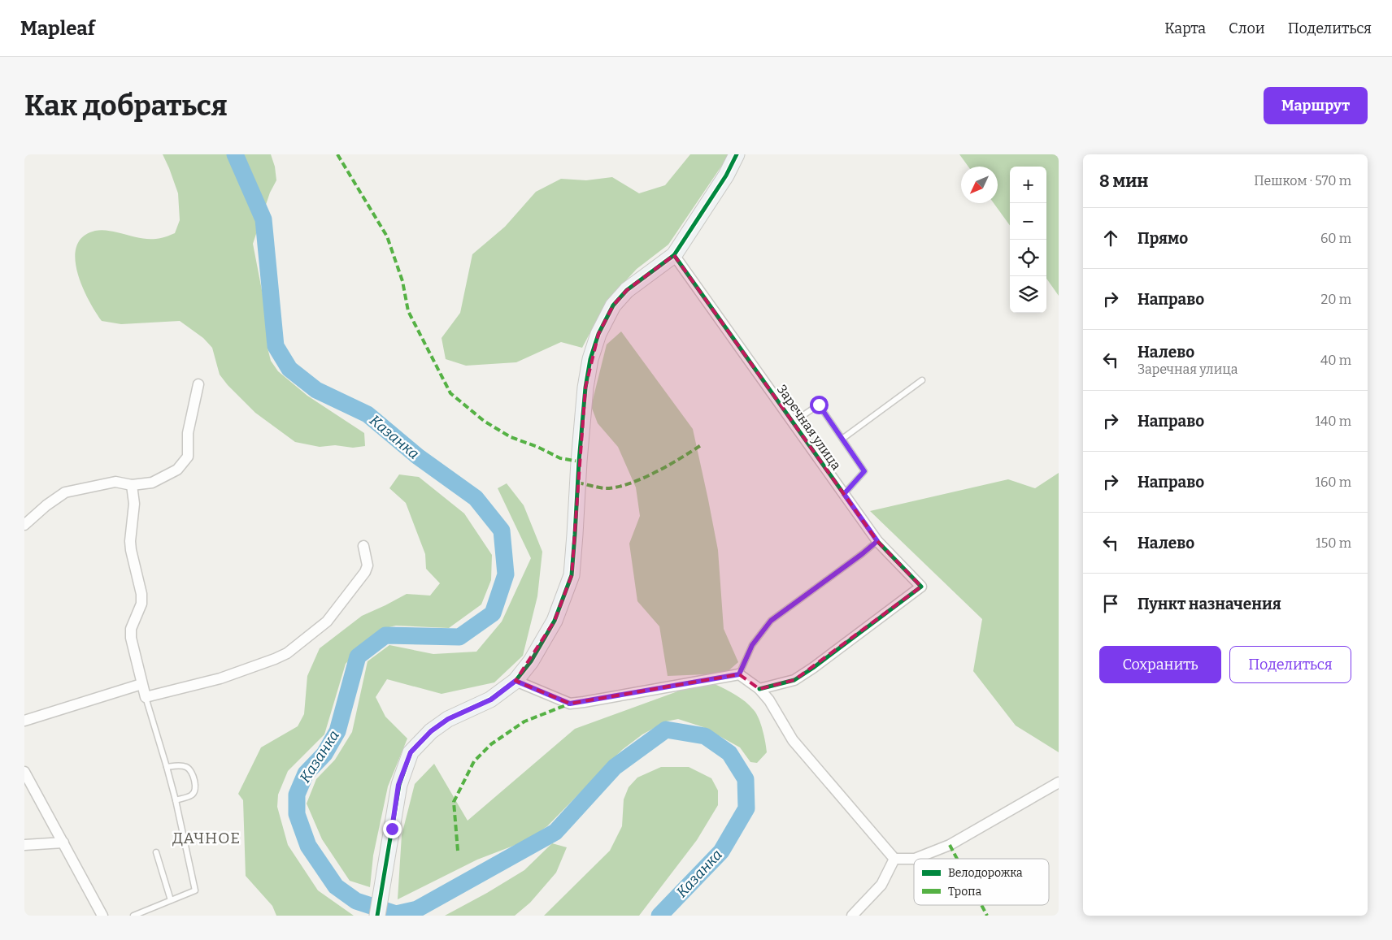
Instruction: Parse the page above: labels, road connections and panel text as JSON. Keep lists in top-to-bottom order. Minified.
{"streets":{"street":["Заречная улица"]},"districts":["ДАЧНОЕ"],"water":["Казанка"],"legend":["Велодорожка","Тропа"],"north":"bottom left","page":{"header":"Mapleaf","nav":["Карта","Слои","Поделиться"],"buttons":["Маршрут",["Сохранить","Поделиться"]],"title":"Как добраться","heading":["8 мин","Пешком · 570 m"],"map_buttons":["+","−"],"list":[["Прямо","60 m"],["Направо","20 m"],["Налево","Заречная улица","40 m"],["Направо","140 m"],["Направо","160 m"],["Налево","150 m"],"Пункт назначения"]}}
